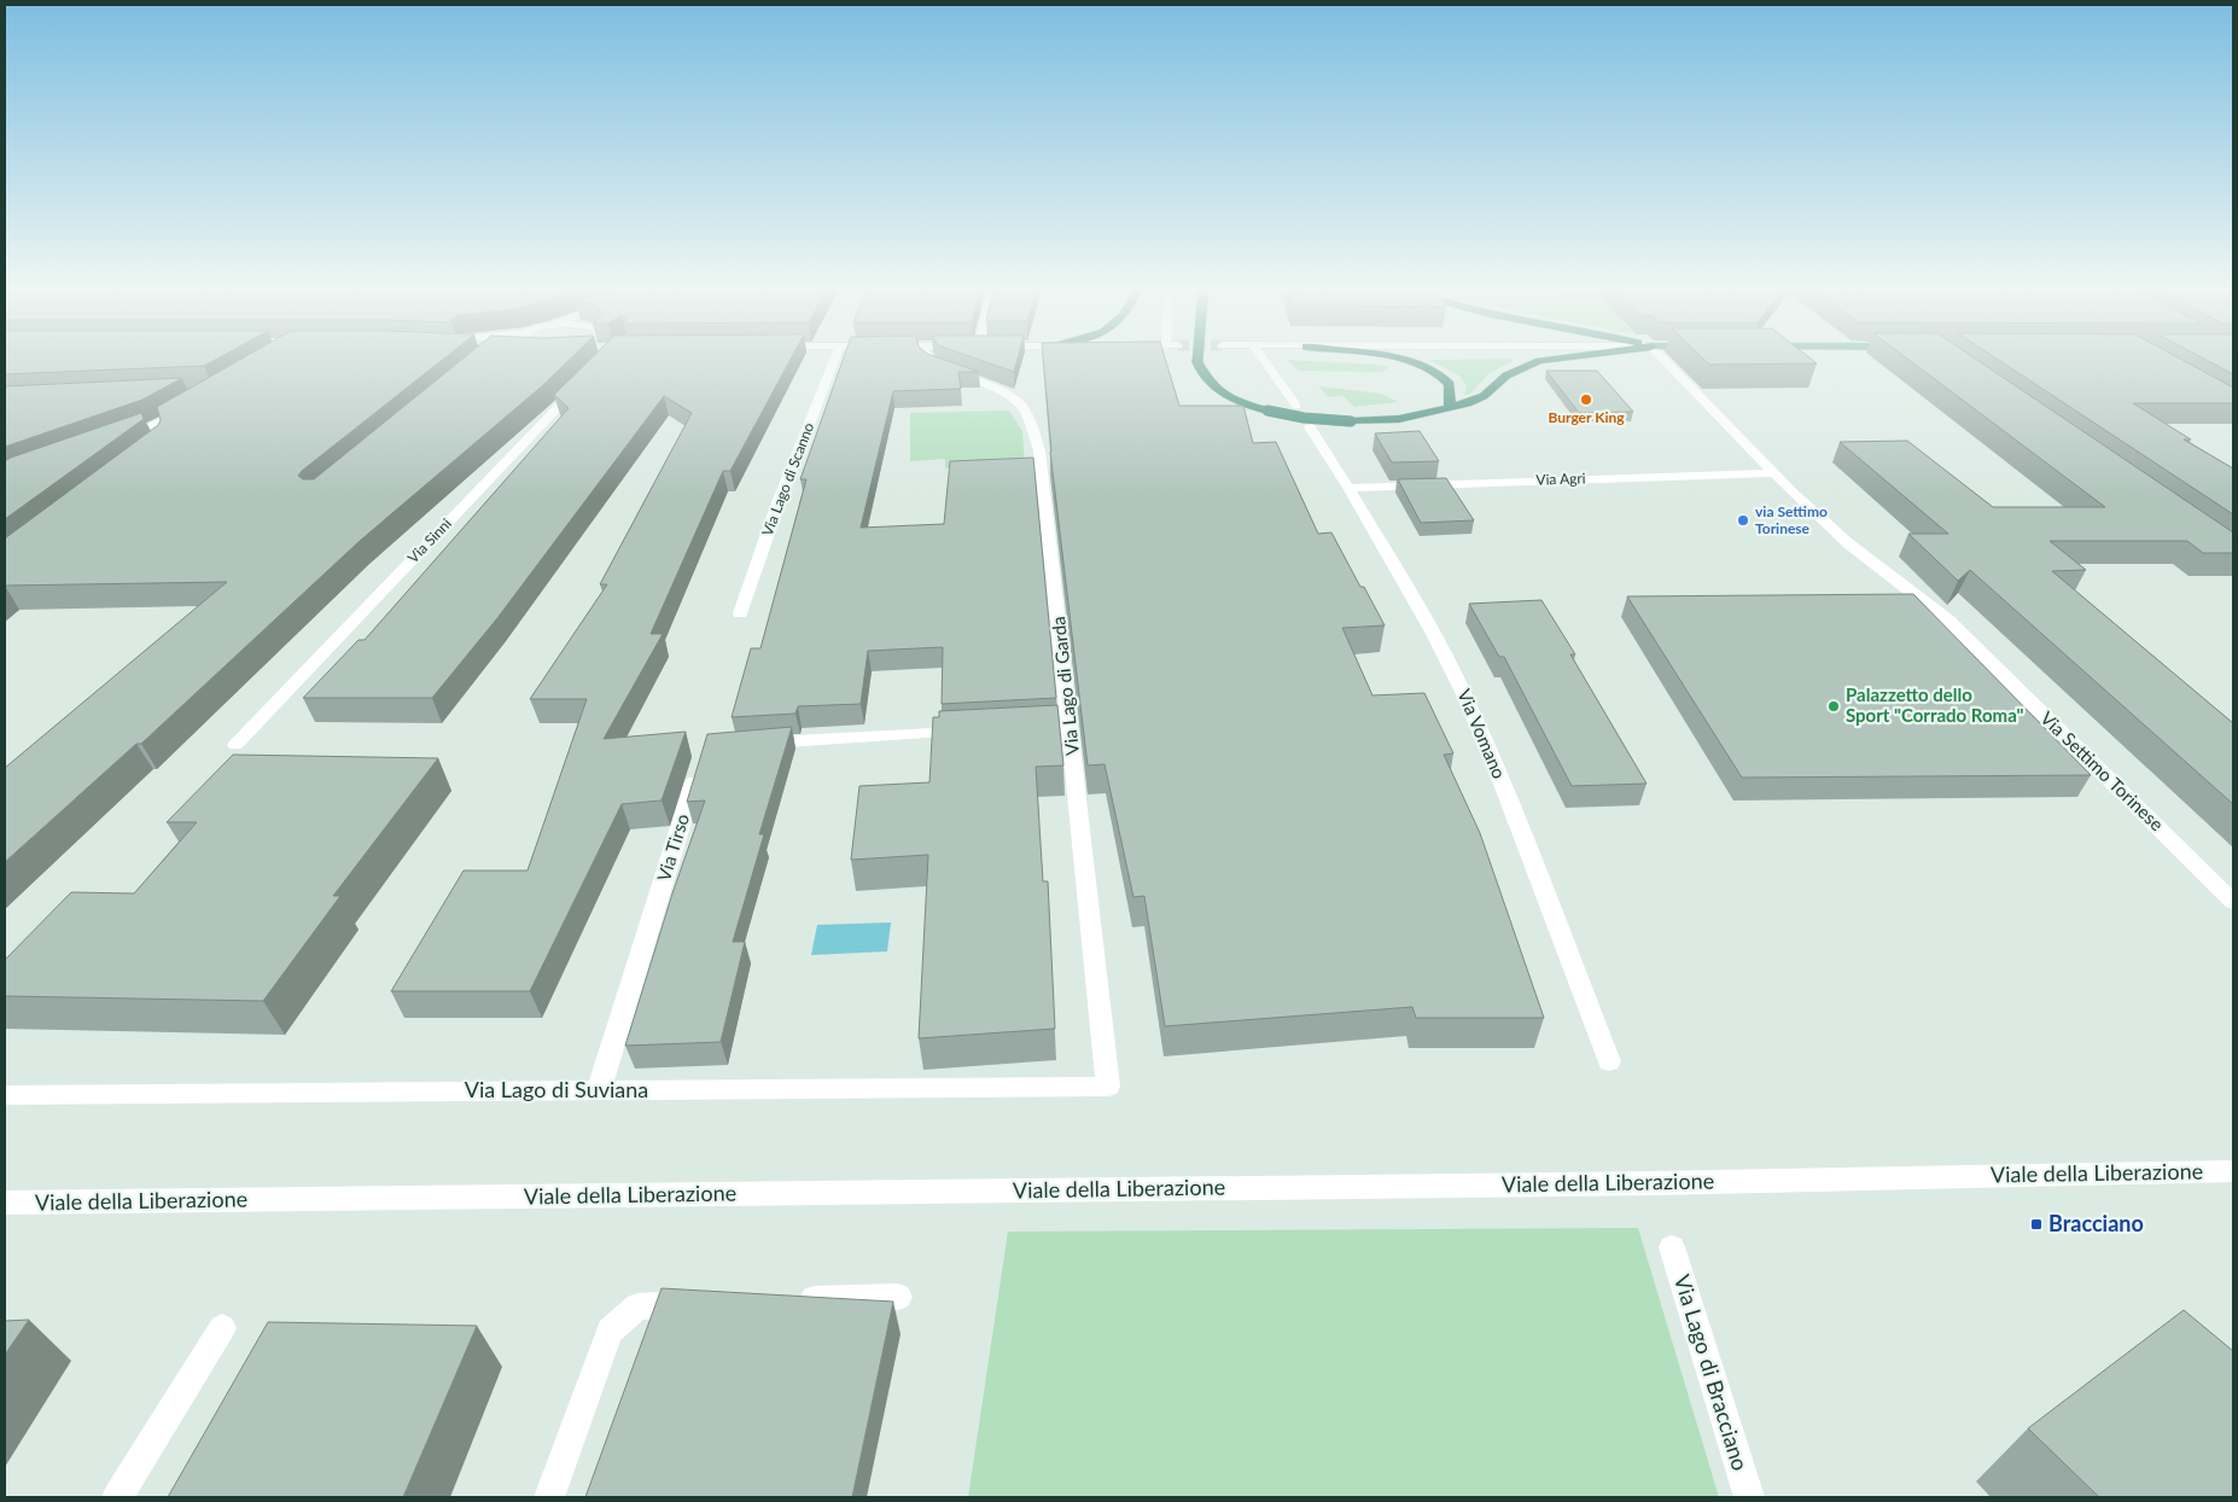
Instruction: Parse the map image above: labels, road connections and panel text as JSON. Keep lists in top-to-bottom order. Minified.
{"streets":{"street":["Via Lago di Scanno","Via Agri","Via Sinni","Via Lago di Garda","Via Vomano","Via Settimo Torinese","Via Tirso","Via Lago di Suviana","Viale della Liberazione","Via Lago di Bracciano"]},"crossings":[["Via Agri","Via Vomano"],["Via Agri","Via Settimo Torinese"],["Via Lago di Garda","Via Lago di Suviana"],["Via Tirso","Via Lago di Suviana"]],"places":{"other":["Burger King","via Settimo Torinese","Palazzetto dello Sport \"Corrado Roma\""],"transit":["Bracciano"]}}
